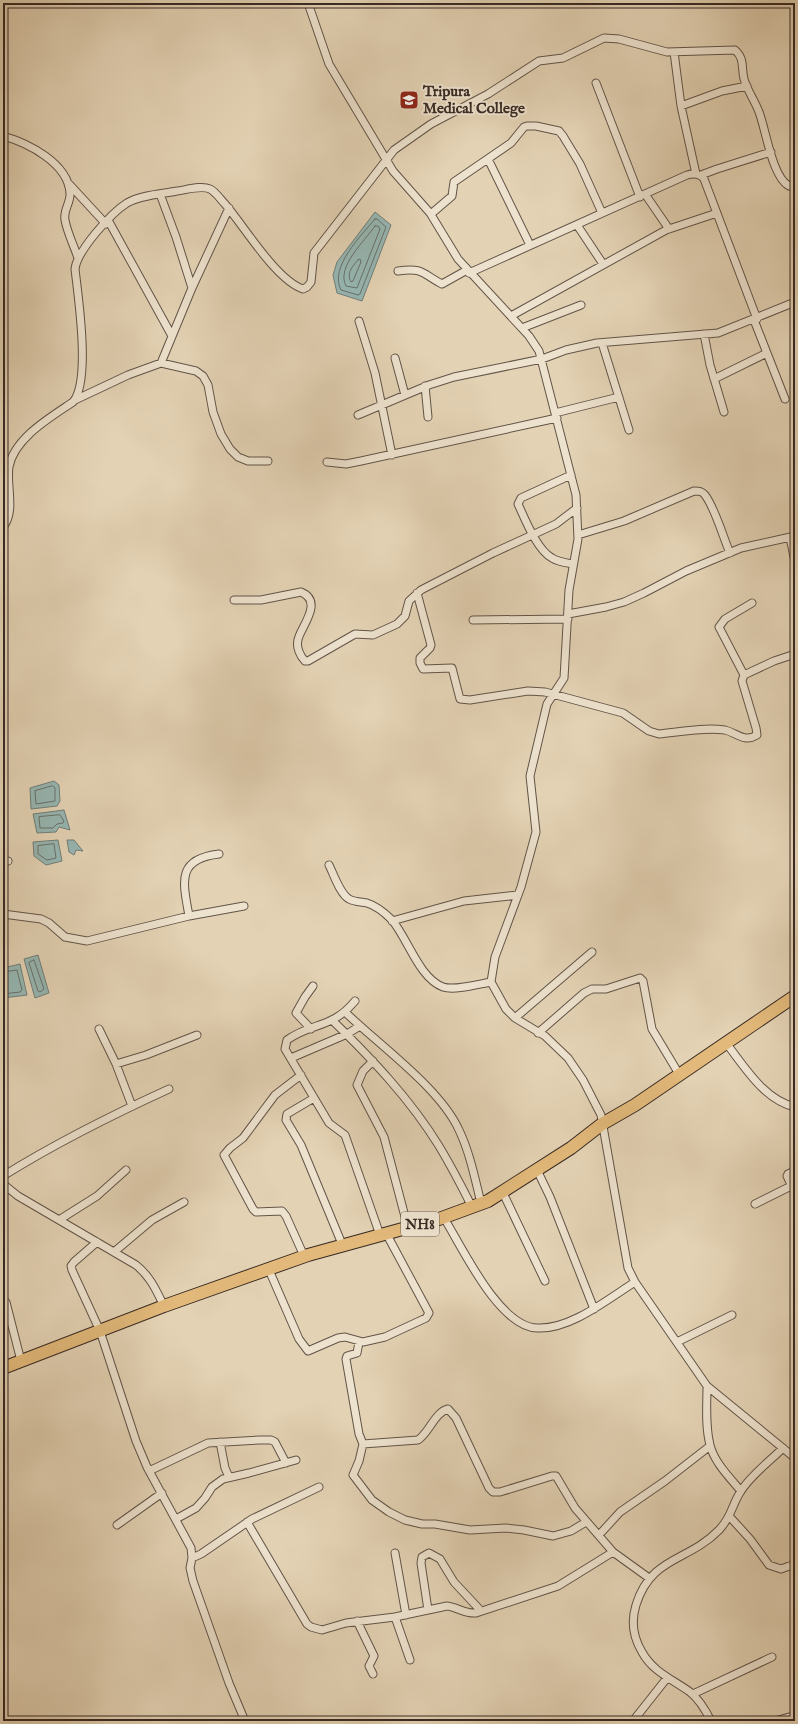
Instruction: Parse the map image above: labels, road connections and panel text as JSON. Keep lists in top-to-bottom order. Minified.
{"streets":{"highway":["NH8"]},"places":{"school or university":["Tripura Medical College"]}}
